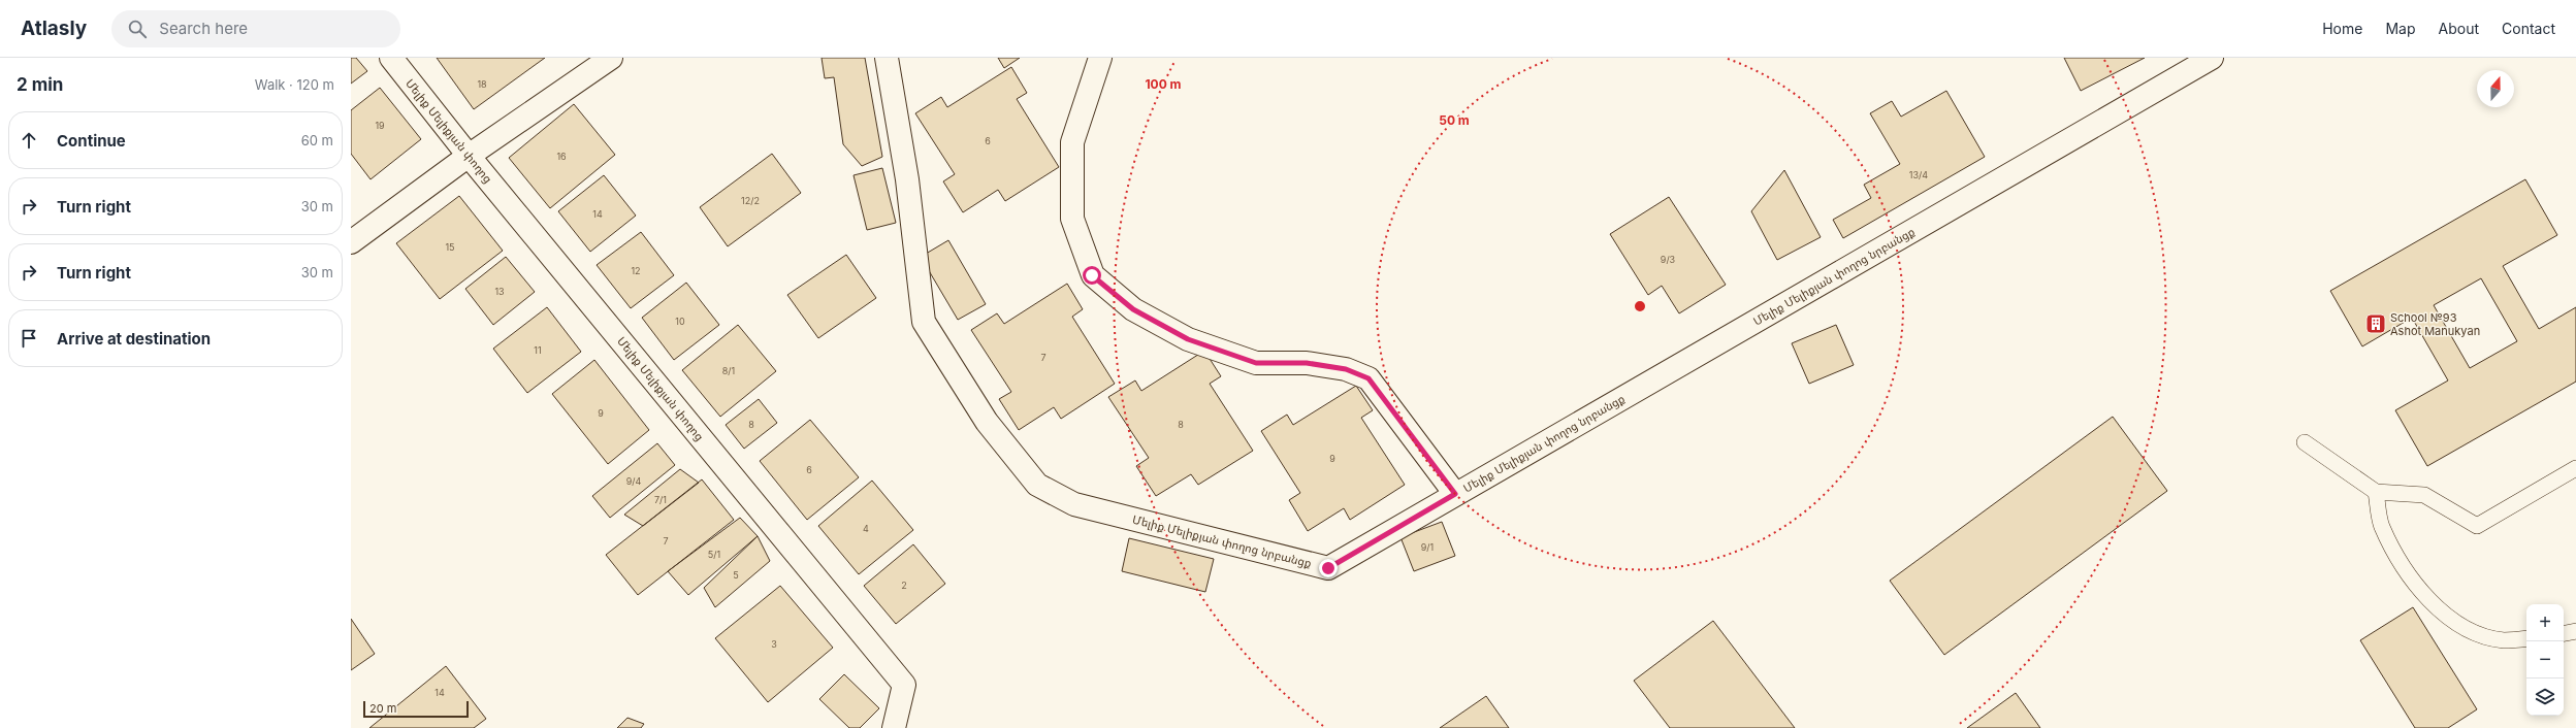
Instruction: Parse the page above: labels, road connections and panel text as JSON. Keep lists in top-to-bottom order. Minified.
{"streets":{"street":["Մելիք Մելիքյան փողոց","Մելիք Մելիքյան փողոց նրբանցք"]},"places":{"building":["School №93 Ashot Manukyan"]},"house_numbers":["18","19","6","16","13/4","12/2","14","15","9/3","12","13","10","11","7","8/1","9","8","8","9","6","9/4","7/1","4","7","9/1","5/1","5","2","3","14"],"scale_bar":"20 m","north":"top","page":{"header":"Atlasly","search":"Search here","nav":["Home","Map","About","Contact"],"heading":["2 min","Walk · 120 m"],"list":[["Continue","60 m"],["Turn right","30 m"],["Turn right","30 m"],"Arrive at destination"],"map_buttons":["+","−"],"scale":"20 m"},"rings":["100 m","50 m"]}
